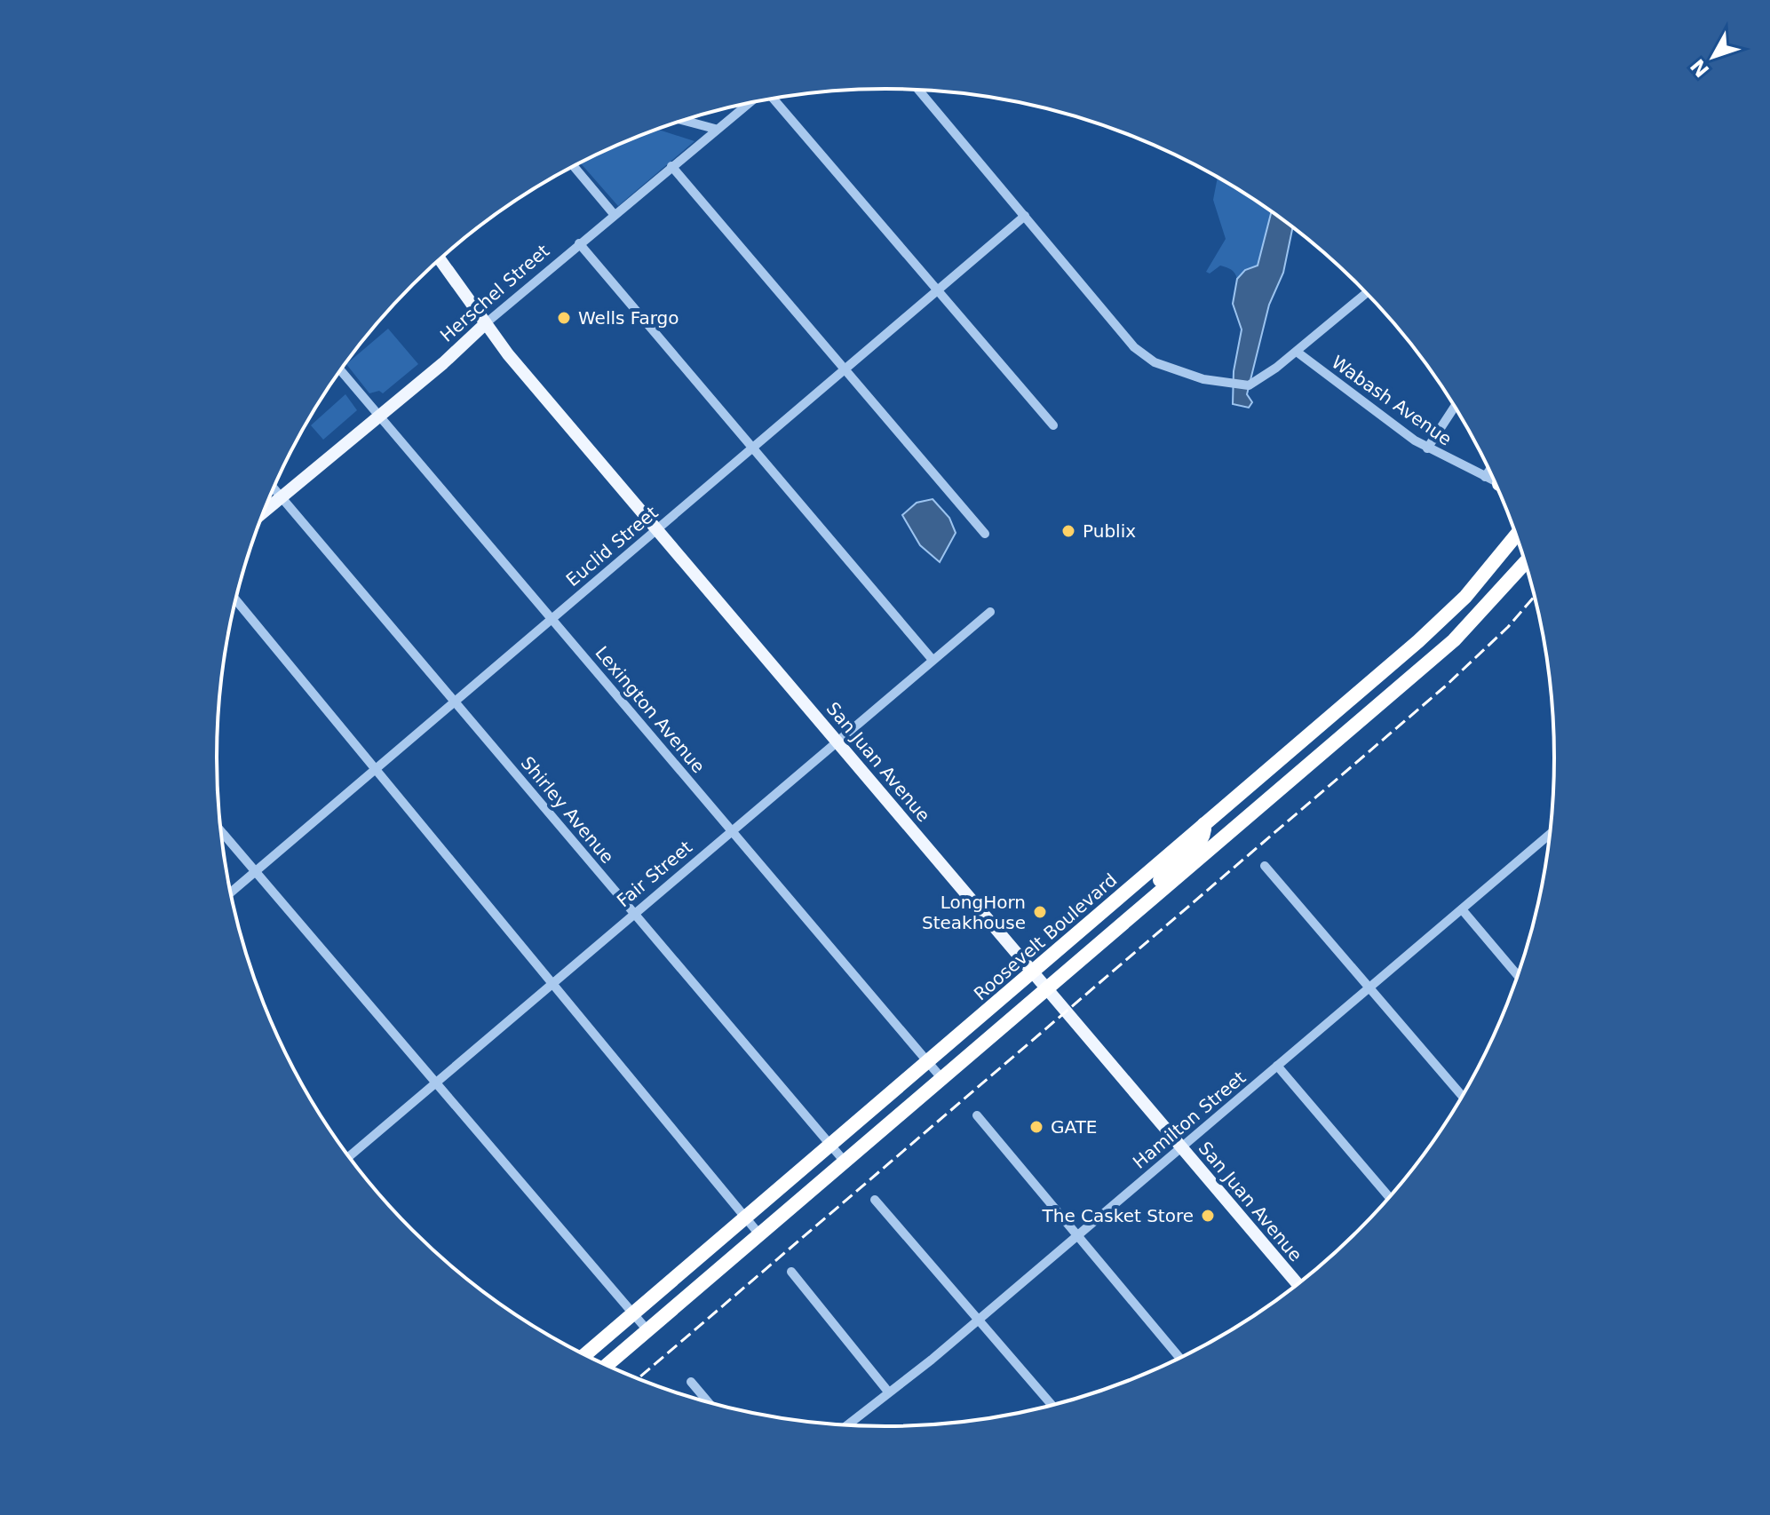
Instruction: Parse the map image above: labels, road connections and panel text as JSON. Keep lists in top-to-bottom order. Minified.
{"streets":{"highway":["Roosevelt Boulevard"],"main road":["Herschel Street","San Juan Avenue"],"street":["Wabash Avenue","Euclid Street","Lexington Avenue","Shirley Avenue","Fair Street","Hamilton Street"]},"crossings":[["Herschel Street","Lexington Avenue"],["Herschel Street","San Juan Avenue"],["Herschel Street","Shirley Avenue"],["Euclid Street","Lexington Avenue"],["Euclid Street","San Juan Avenue"],["Euclid Street","Shirley Avenue"],["Lexington Avenue","Fair Street"],["Lexington Avenue","Roosevelt Boulevard"],["San Juan Avenue","Fair Street"],["San Juan Avenue","Roosevelt Boulevard"],["San Juan Avenue","Hamilton Street"],["Shirley Avenue","Fair Street"],["Shirley Avenue","Roosevelt Boulevard"]],"places":["Wells Fargo","Publix","LongHorn Steakhouse","GATE","The Casket Store"],"north":"bottom left"}
